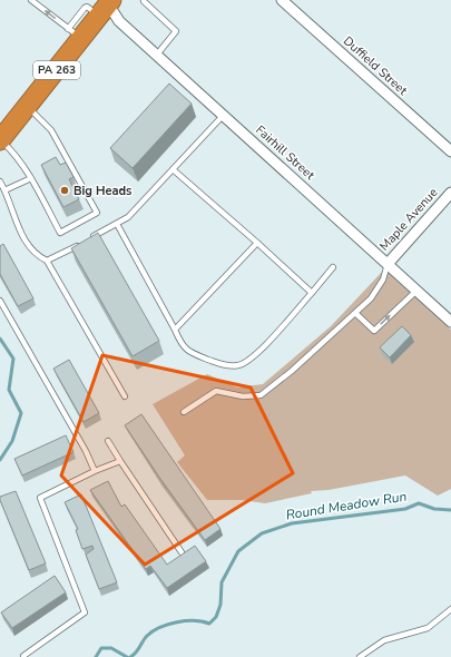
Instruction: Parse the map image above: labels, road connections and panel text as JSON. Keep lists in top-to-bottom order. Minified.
{"streets":{"highway":["PA 263"],"street":["Duffield Street","Fairhill Street","Maple Avenue"]},"crossings":[["PA 263","Fairhill Street"],["Fairhill Street","Maple Avenue"]],"water":["Round Meadow Run"],"places":["Big Heads"]}
